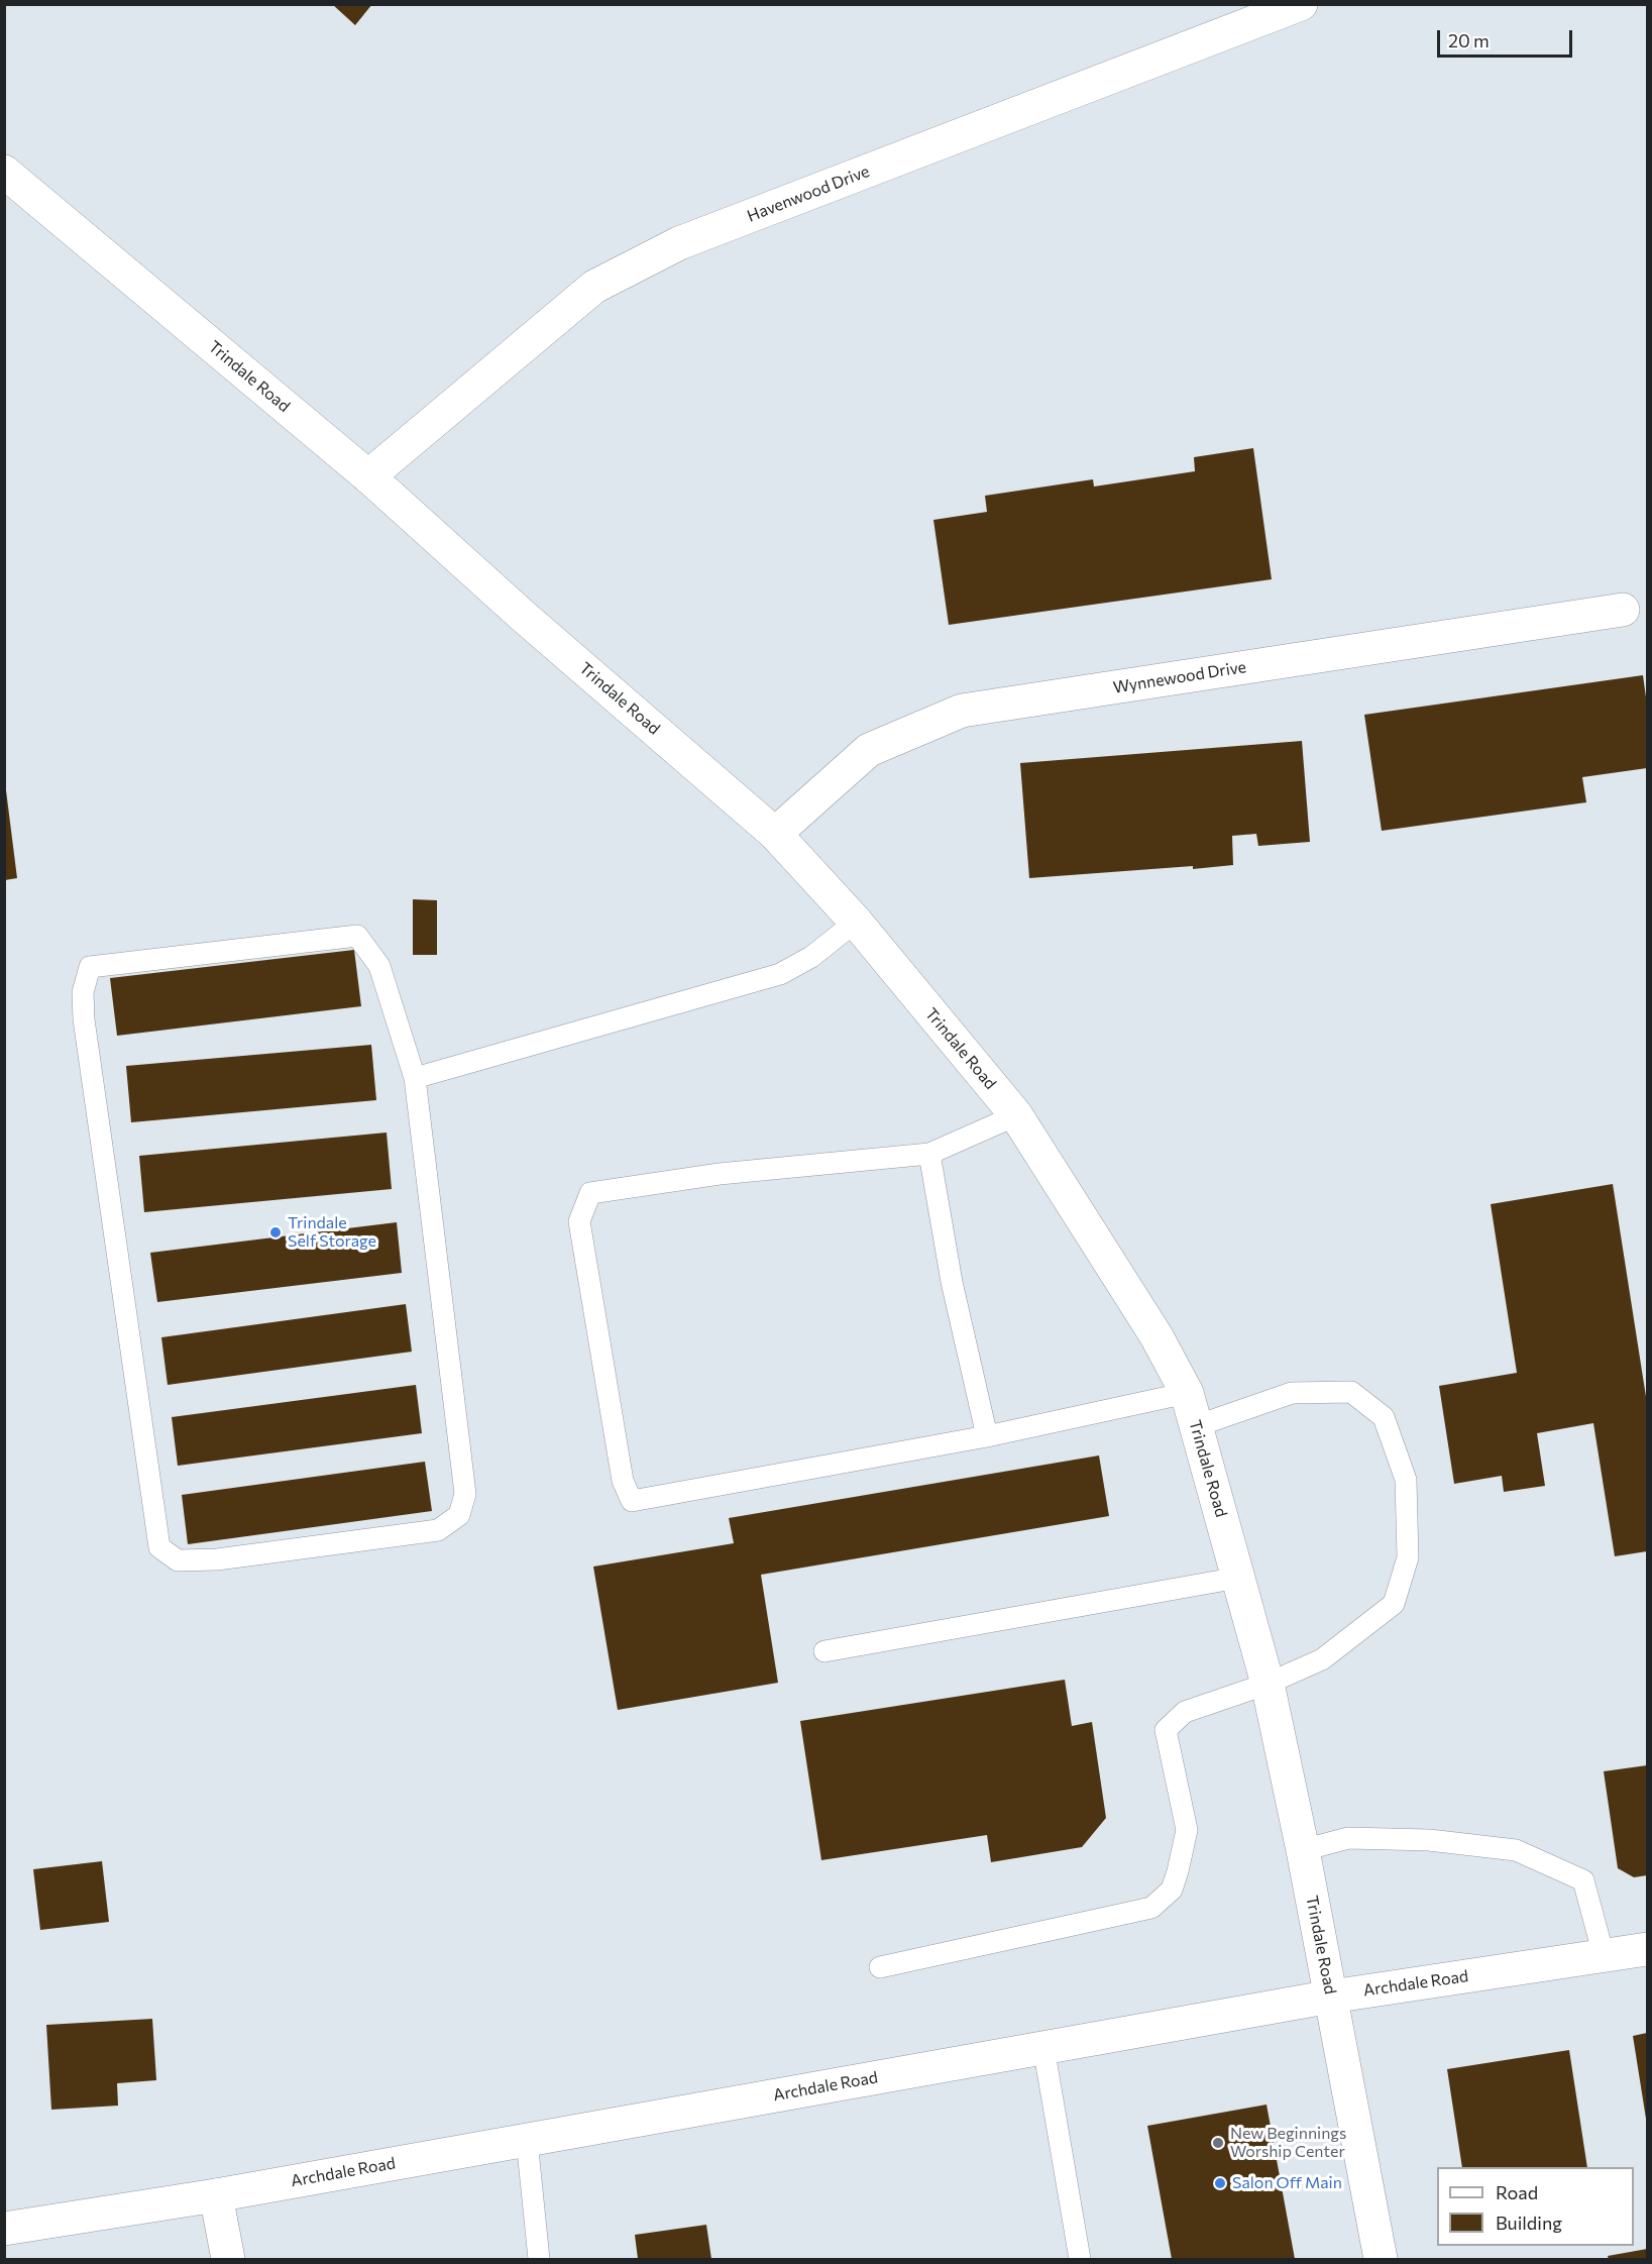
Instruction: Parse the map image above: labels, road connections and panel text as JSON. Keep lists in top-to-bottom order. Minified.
{"streets":{"main road":["Havenwood Drive","Trindale Road","Wynnewood Drive","Archdale Road"]},"crossings":[["Havenwood Drive","Trindale Road"],["Trindale Road","Wynnewood Drive"],["Trindale Road","Archdale Road"]],"places":["Trindale Self Storage","New Beginnings Worship Center","Salon Off Main"],"legend":["Road","Building"],"scale_bar":"20 m"}
